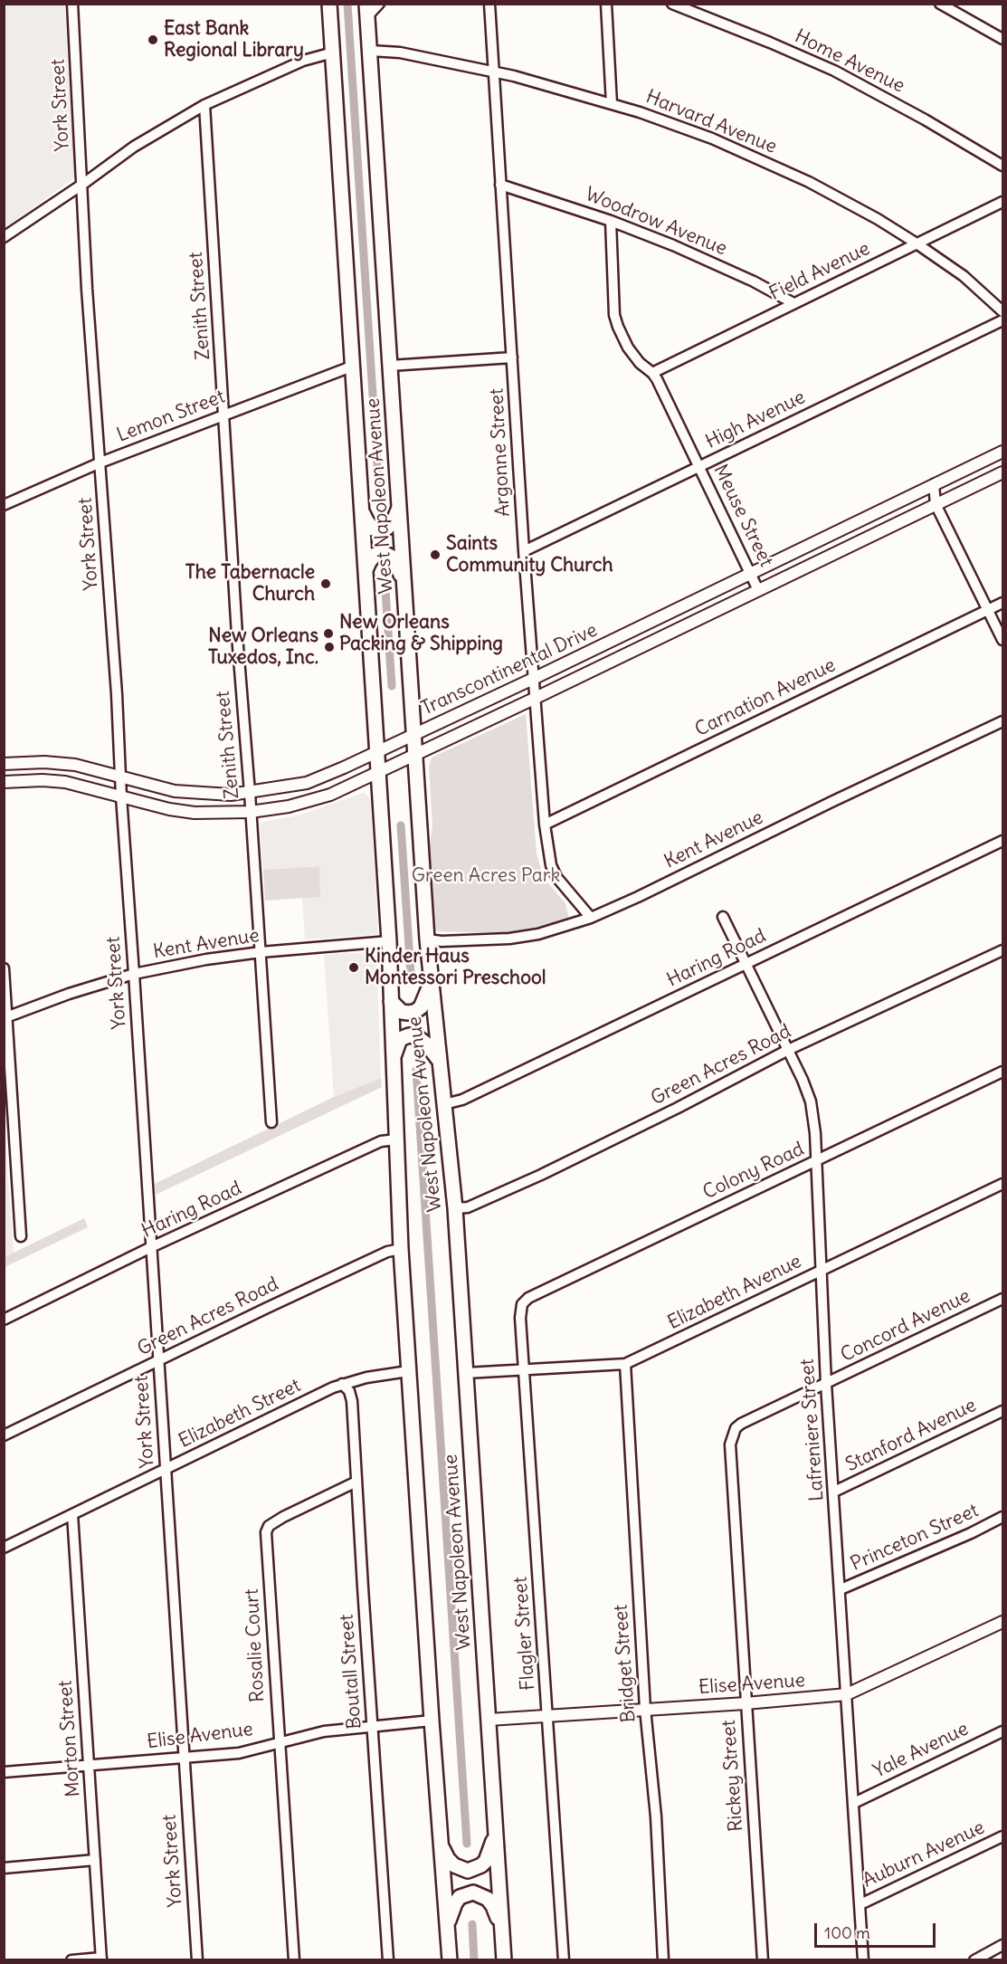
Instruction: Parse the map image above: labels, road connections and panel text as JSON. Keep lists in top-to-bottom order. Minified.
{"streets":{"main road":["West Napoleon Avenue"],"street":["Home Avenue","York Street","Harvard Avenue","Woodrow Avenue","Field Avenue","Zenith Street","Lemon Street","High Avenue","Argonne Street","Meuse Street","Transcontinental Drive","Carnation Avenue","Kent Avenue","Haring Road","Green Acres Road","Colony Road","Elizabeth Avenue","Concord Avenue","Elizabeth Street","Lafreniere Street","Stanford Avenue","Princeton Street","Flagler Street","Rosalie Court","Bridget Street","Boutall Street","Elise Avenue","Morton Street","Yale Avenue","Rickey Street","Auburn Avenue"]},"crossings":[["York Street","Lemon Street"],["York Street","Transcontinental Drive"],["York Street","Kent Avenue"],["York Street","Haring Road"],["York Street","Green Acres Road"],["York Street","Elizabeth Street"],["York Street","Elise Avenue"],["Harvard Avenue","Field Avenue"],["Harvard Avenue","Argonne Street"],["Harvard Avenue","West Napoleon Avenue"],["Woodrow Avenue","Field Avenue"],["Woodrow Avenue","Argonne Street"],["Woodrow Avenue","Meuse Street"],["Field Avenue","Meuse Street"],["Zenith Street","Lemon Street"],["Zenith Street","Transcontinental Drive"],["Zenith Street","Kent Avenue"],["Lemon Street","West Napoleon Avenue"],["High Avenue","Argonne Street"],["High Avenue","Meuse Street"],["Argonne Street","Transcontinental Drive"],["Argonne Street","Carnation Avenue"],["Argonne Street","Kent Avenue"],["West Napoleon Avenue","Transcontinental Drive"],["West Napoleon Avenue","Kent Avenue"],["West Napoleon Avenue","Haring Road"],["West Napoleon Avenue","Green Acres Road"],["West Napoleon Avenue","Elizabeth Avenue"],["West Napoleon Avenue","Elizabeth Street"],["West Napoleon Avenue","Elise Avenue"],["Meuse Street","Transcontinental Drive"],["Haring Road","Lafreniere Street"],["Green Acres Road","Lafreniere Street"],["Colony Road","Lafreniere Street"],["Colony Road","Flagler Street"],["Elizabeth Avenue","Lafreniere Street"],["Elizabeth Avenue","Flagler Street"],["Elizabeth Avenue","Bridget Street"],["Concord Avenue","Lafreniere Street"],["Concord Avenue","Rickey Street"],["Elizabeth Street","Boutall Street"],["Elizabeth Street","Morton Street"],["Lafreniere Street","Stanford Avenue"],["Lafreniere Street","Princeton Street"],["Lafreniere Street","Elise Avenue"],["Lafreniere Street","Yale Avenue"],["Lafreniere Street","Auburn Avenue"],["Flagler Street","Elise Avenue"],["Rosalie Court","Boutall Street"],["Rosalie Court","Elise Avenue"],["Bridget Street","Elise Avenue"],["Boutall Street","Elise Avenue"],["Elise Avenue","Morton Street"],["Elise Avenue","Rickey Street"]],"parks":["Green Acres Park"],"places":["East Bank Regional Library","Saints Community Church","The Tabernacle Church","New Orleans Packing & Shipping","New Orleans Tuxedos, Inc.","Kinder Haus Montessori Preschool"],"scale_bar":"100 m"}
